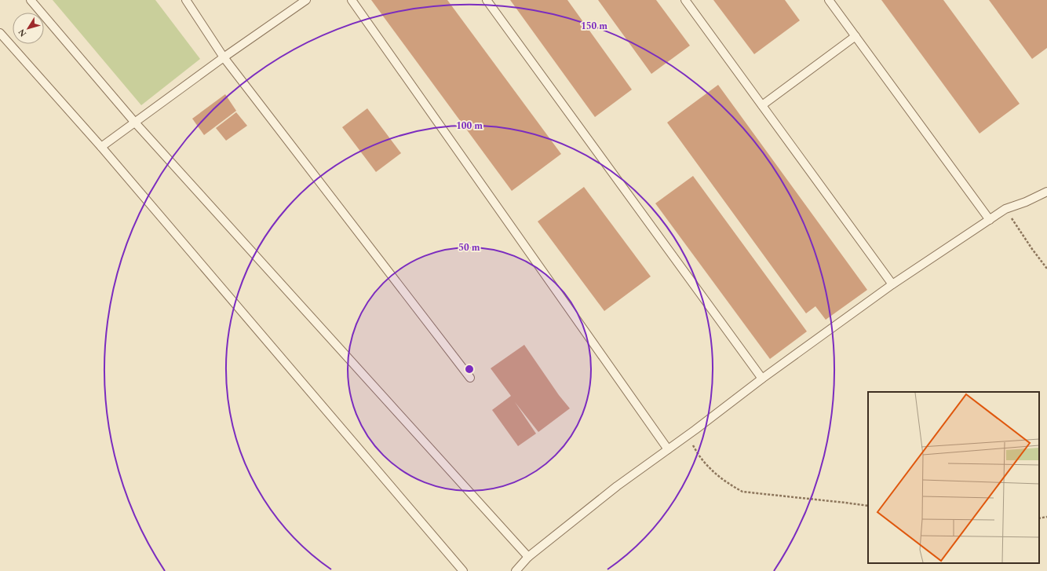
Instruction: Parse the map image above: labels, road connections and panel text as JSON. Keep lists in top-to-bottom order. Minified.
{"north":"bottom left","rings":["150 m","100 m","50 m"]}
